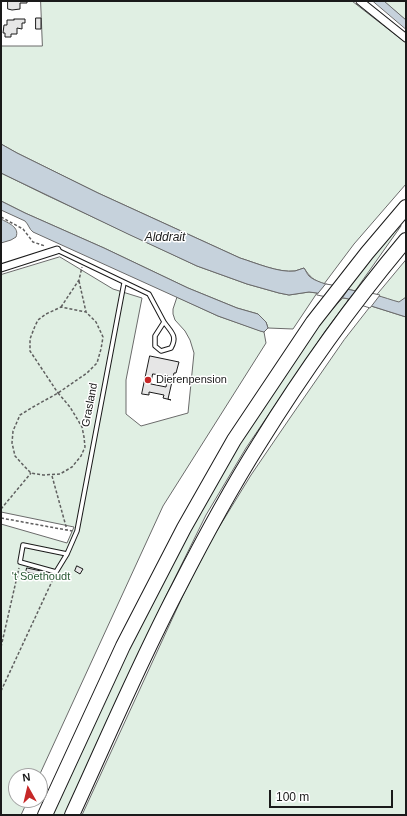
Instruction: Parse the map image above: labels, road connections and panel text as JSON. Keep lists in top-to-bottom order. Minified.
{"streets":{"lane":["Grasland"]},"water":["Alddrait"],"parks":["'t Soethoudt"],"places":["Dierenpension"],"scale_bar":"100 m","north":"top"}
